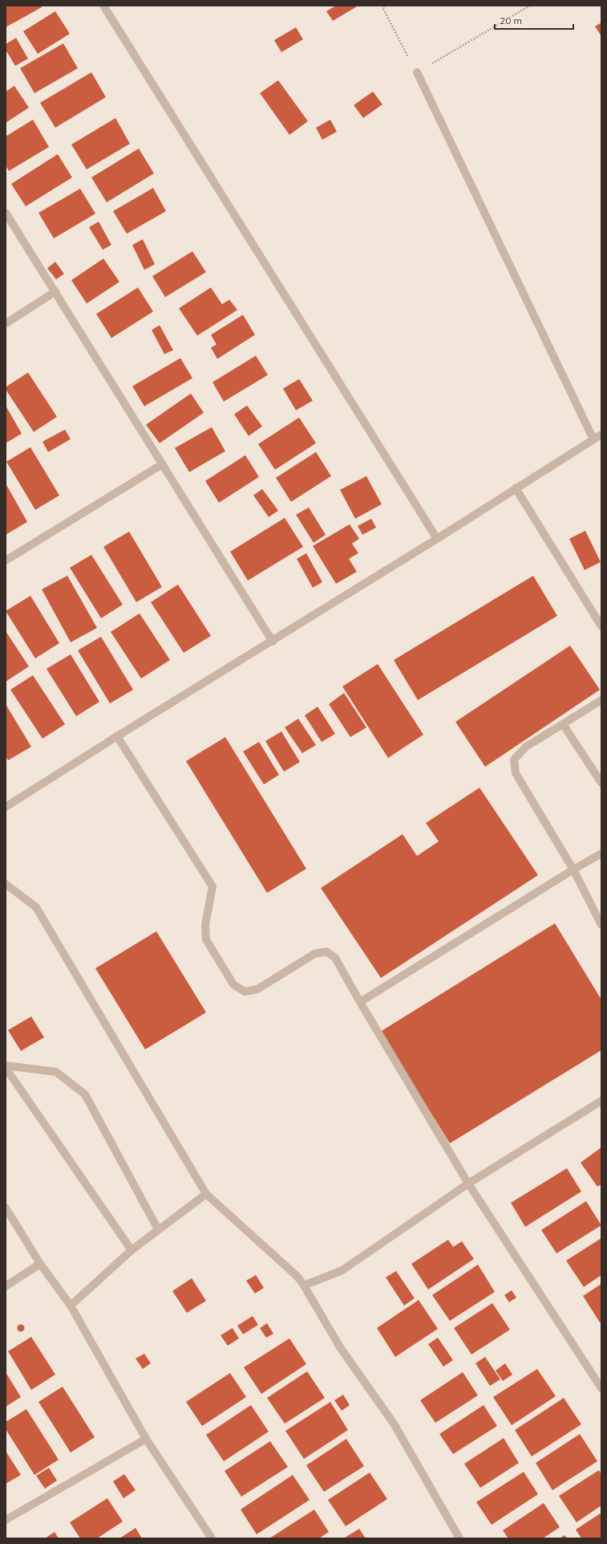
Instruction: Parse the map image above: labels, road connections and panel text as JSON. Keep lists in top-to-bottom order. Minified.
{"scale_bar":"20 m"}
